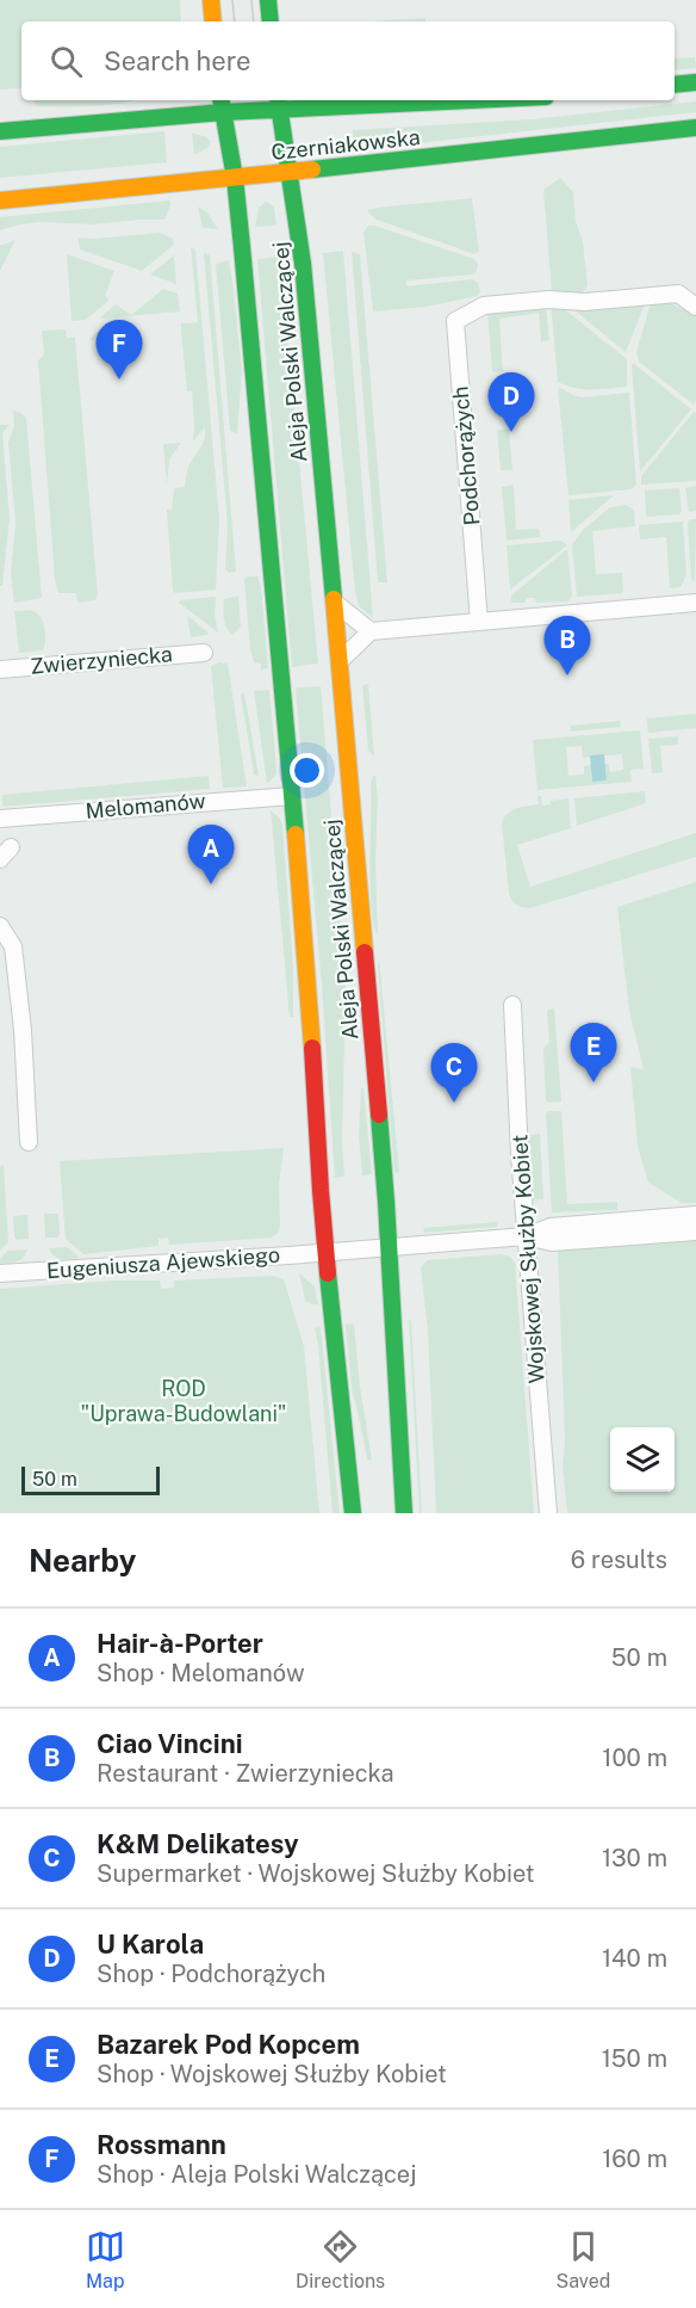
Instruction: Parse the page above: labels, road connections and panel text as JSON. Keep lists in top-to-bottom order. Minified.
{"streets":{"main road":["Czerniakowska","Aleja Polski Walczącej"],"street":["Podchorążych","Zwierzyniecka","Melomanów","Wojskowej Służby Kobiet","Eugeniusza Ajewskiego"]},"crossings":[["Czerniakowska","Aleja Polski Walczącej"],["Aleja Polski Walczącej","Melomanów"],["Aleja Polski Walczącej","Eugeniusza Ajewskiego"],["Wojskowej Służby Kobiet","Eugeniusza Ajewskiego"]],"parks":["ROD \"Uprawa-Budowlani\""],"scale_bar":"50 m","page":{"search":"Search here","pins":["F","D","B","A","E","C"],"scale":"50 m","heading":["Nearby","6 results"],"list":[{"mark":"A","name":"Hair-à-Porter","note":"Shop · Melomanów","value":"50 m"},{"mark":"B","name":"Ciao Vincini","note":"Restaurant · Zwierzyniecka","value":"100 m"},{"mark":"C","name":"K&M Delikatesy","note":"Supermarket · Wojskowej Służby Kobiet","value":"130 m"},{"mark":"D","name":"U Karola","note":"Shop · Podchorążych","value":"140 m"},{"mark":"E","name":"Bazarek Pod Kopcem","note":"Shop · Wojskowej Służby Kobiet","value":"150 m"},{"mark":"F","name":"Rossmann","note":"Shop · Aleja Polski Walczącej","value":"160 m"}],"nav":["Map","Directions","Saved"]}}
